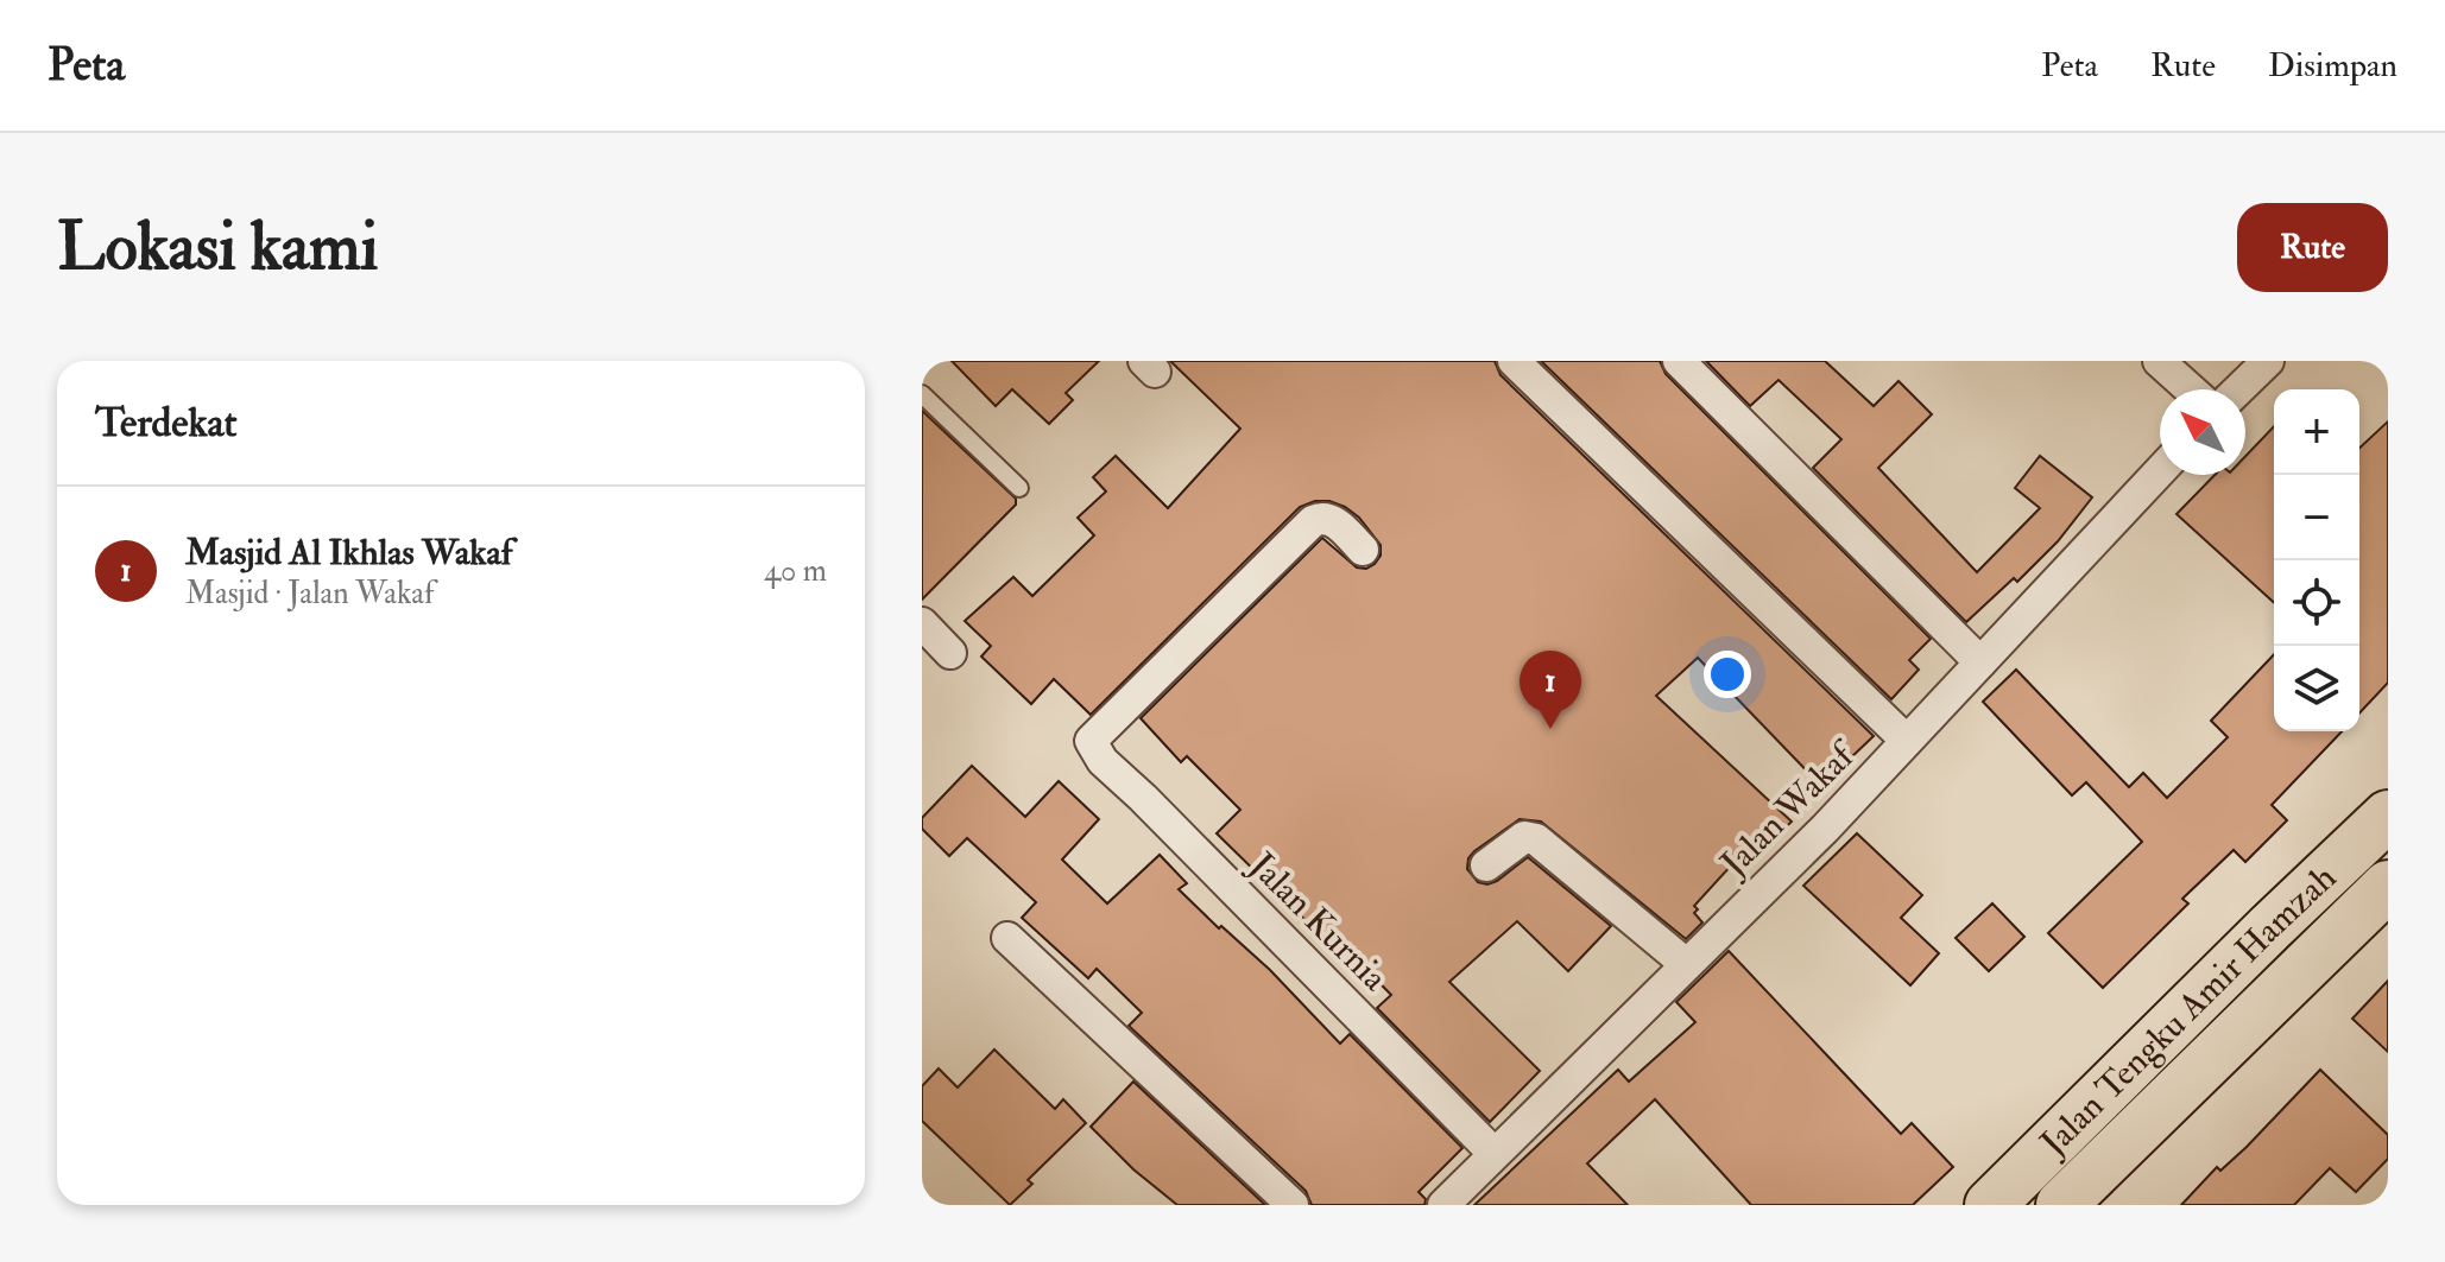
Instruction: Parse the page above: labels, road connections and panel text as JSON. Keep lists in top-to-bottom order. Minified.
{"streets":{"main road":["Jalan Tengku Amir Hamzah"],"street":["Jalan Wakaf","Jalan Kurnia"]},"crossings":[["Jalan Wakaf","Jalan Kurnia"]],"north":"top left","page":{"header":"Peta","nav":["Peta","Rute","Disimpan"],"buttons":"Rute","title":"Lokasi kami","heading":"Terdekat","map_buttons":["+","−"],"list":[{"mark":"1","name":"Masjid Al Ikhlas Wakaf","note":"Masjid · Jalan Wakaf","value":"40 m"}],"pins":"1"}}
